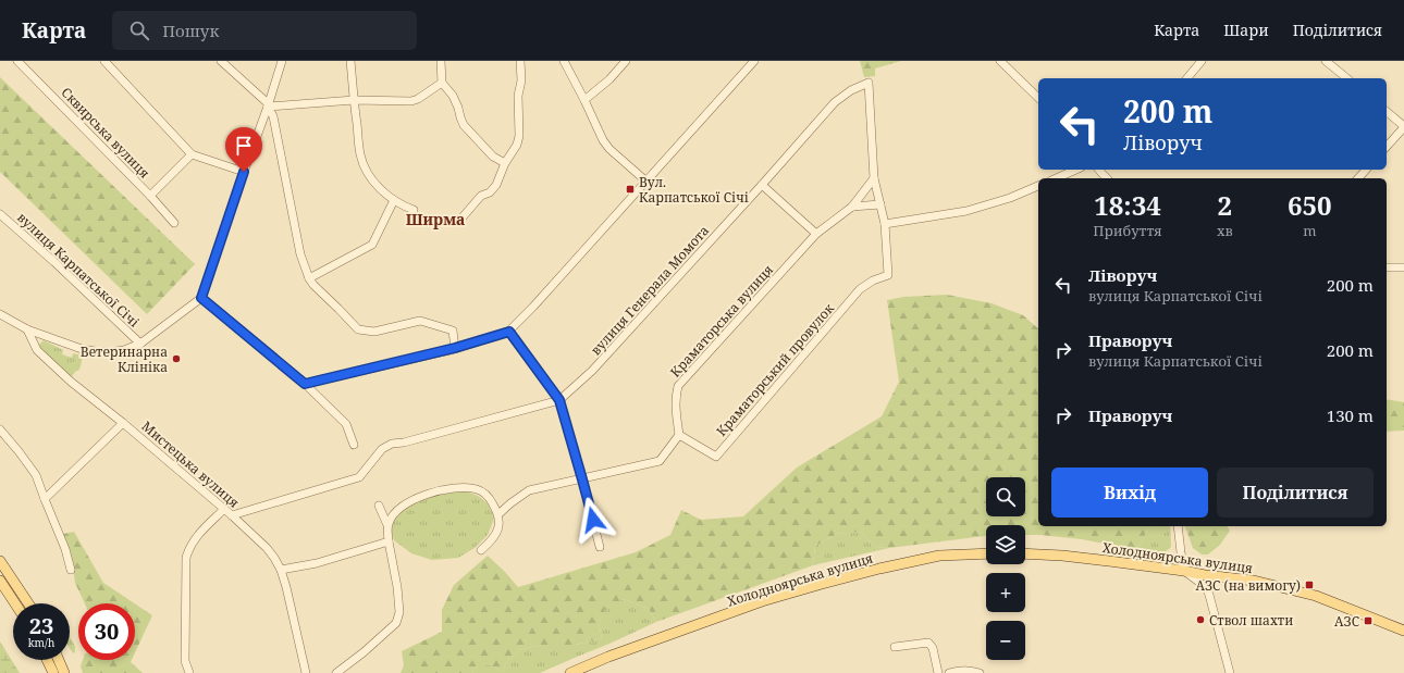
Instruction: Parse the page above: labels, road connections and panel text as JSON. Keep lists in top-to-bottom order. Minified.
{"streets":{"main road":["Холодноярська вулиця"],"street":["Сквирська вулиця","вулиця Карпатської Січі","вулиця Генерала Момота","Краматорська вулиця","Краматорський провулок","Мистецька вулиця"]},"crossings":[["вулиця Карпатської Січі","Мистецька вулиця"],["вулиця Генерала Момота","Краматорська вулиця"],["вулиця Генерала Момота","Краматорський провулок"],["вулиця Генерала Момота","Мистецька вулиця"],["Краматорська вулиця","Краматорський провулок"]],"districts":["Ширма"],"places":{"transit":["Вул. Карпатської Січі","АЗС (на вимогу)","АЗС"],"other":["Ветеринарна Клініка","Ствол шахти"]},"page":{"header":"Карта","search":"Пошук","nav":["Карта","Шари","Поділитися"],"turn":["200 m","Ліворуч"],"eta":["18:34","Прибуття","2","хв","650","m"],"list":[{"name":"Ліворуч","note":"вулиця Карпатської Січі","value":"200 m"},{"name":"Праворуч","note":"вулиця Карпатської Січі","value":"200 m"},{"name":"Праворуч","value":"130 m"}],"buttons":["Вихід","Поділитися"],"map_buttons":["+","−"],"speed":"23 km/h","limit":"30"}}
